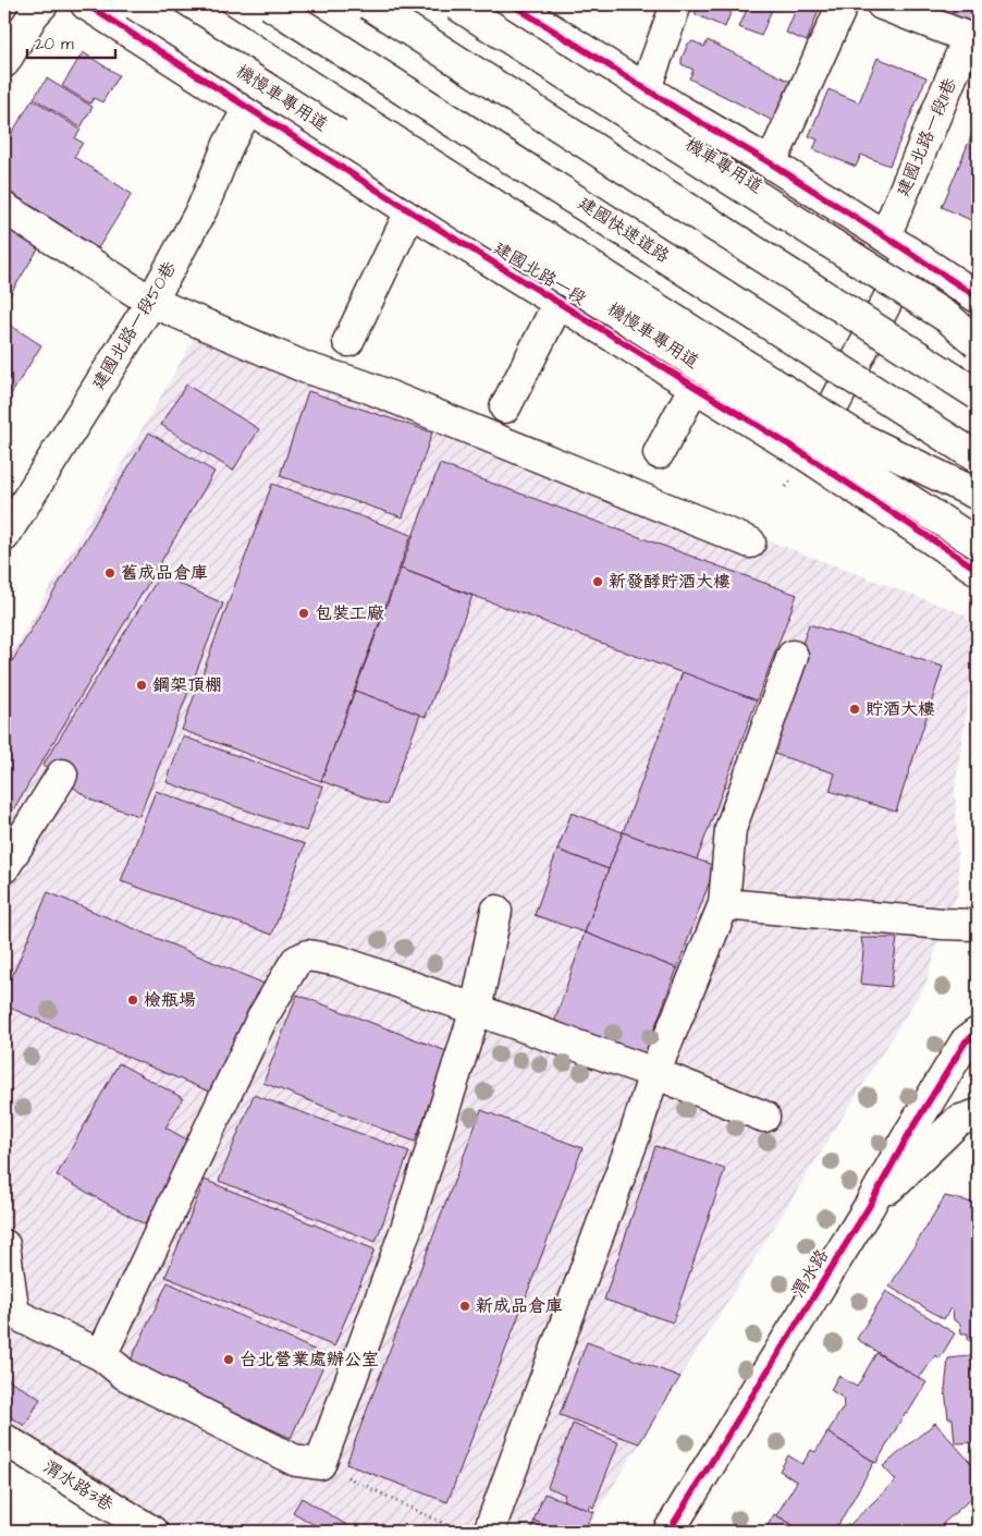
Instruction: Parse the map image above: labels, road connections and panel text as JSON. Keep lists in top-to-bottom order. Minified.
{"streets":{"main road":["機慢車專用道","建國北路一段11巷","機車專用道","建國快速道路","建國北路一段","建國北路一段50巷","渭水路","渭水路3巷"]},"crossings":[["建國北路一段","建國北路一段50巷"]],"places":["舊成品倉庫","新發酵貯酒大樓","包裝工廠","鋼架頂棚","貯酒大樓","檢瓶場","新成品倉庫","台北營業處辦公室"],"scale_bar":"20 m"}
